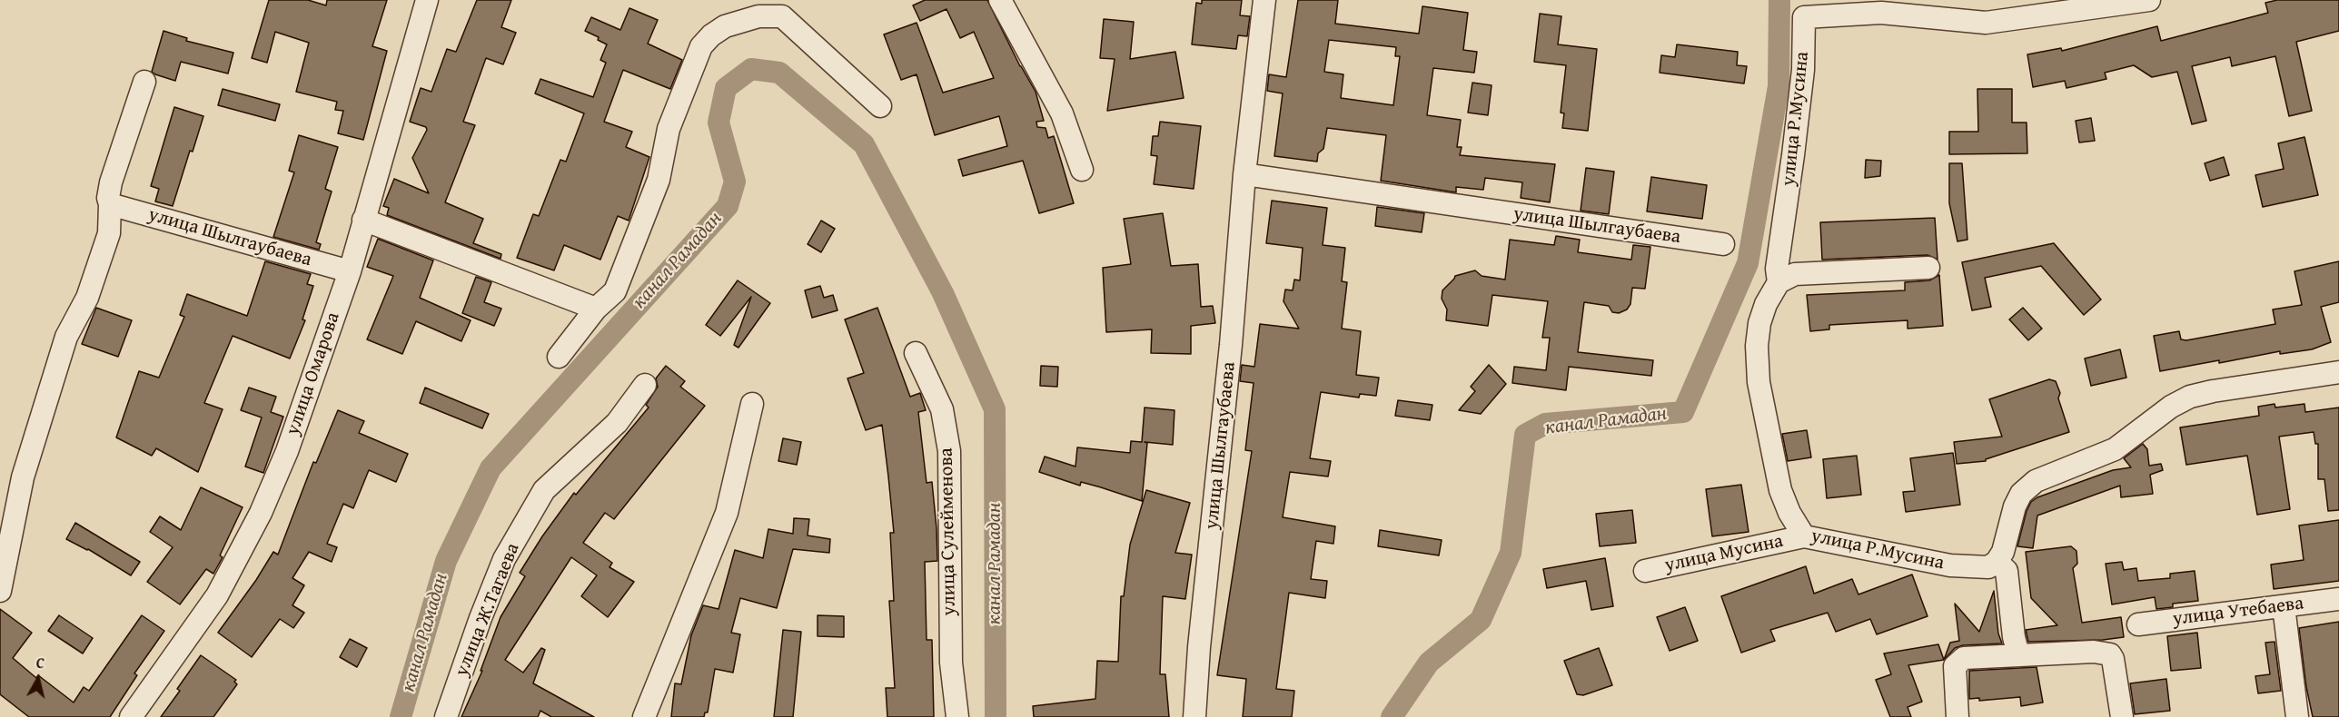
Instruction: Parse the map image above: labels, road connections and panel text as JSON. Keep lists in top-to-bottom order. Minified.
{"streets":{"street":["улица Р.Мусина","улица Шылгаубаева","улица Омарова","улица Сулейменова","улица Мусина","улица Ж.Тагаева","улица Утебаева"]},"crossings":[["улица Р.Мусина","улица Мусина"],["улица Шылгаубаева","улица Омарова"]],"water":["канал Рамадан"],"north":"top"}
